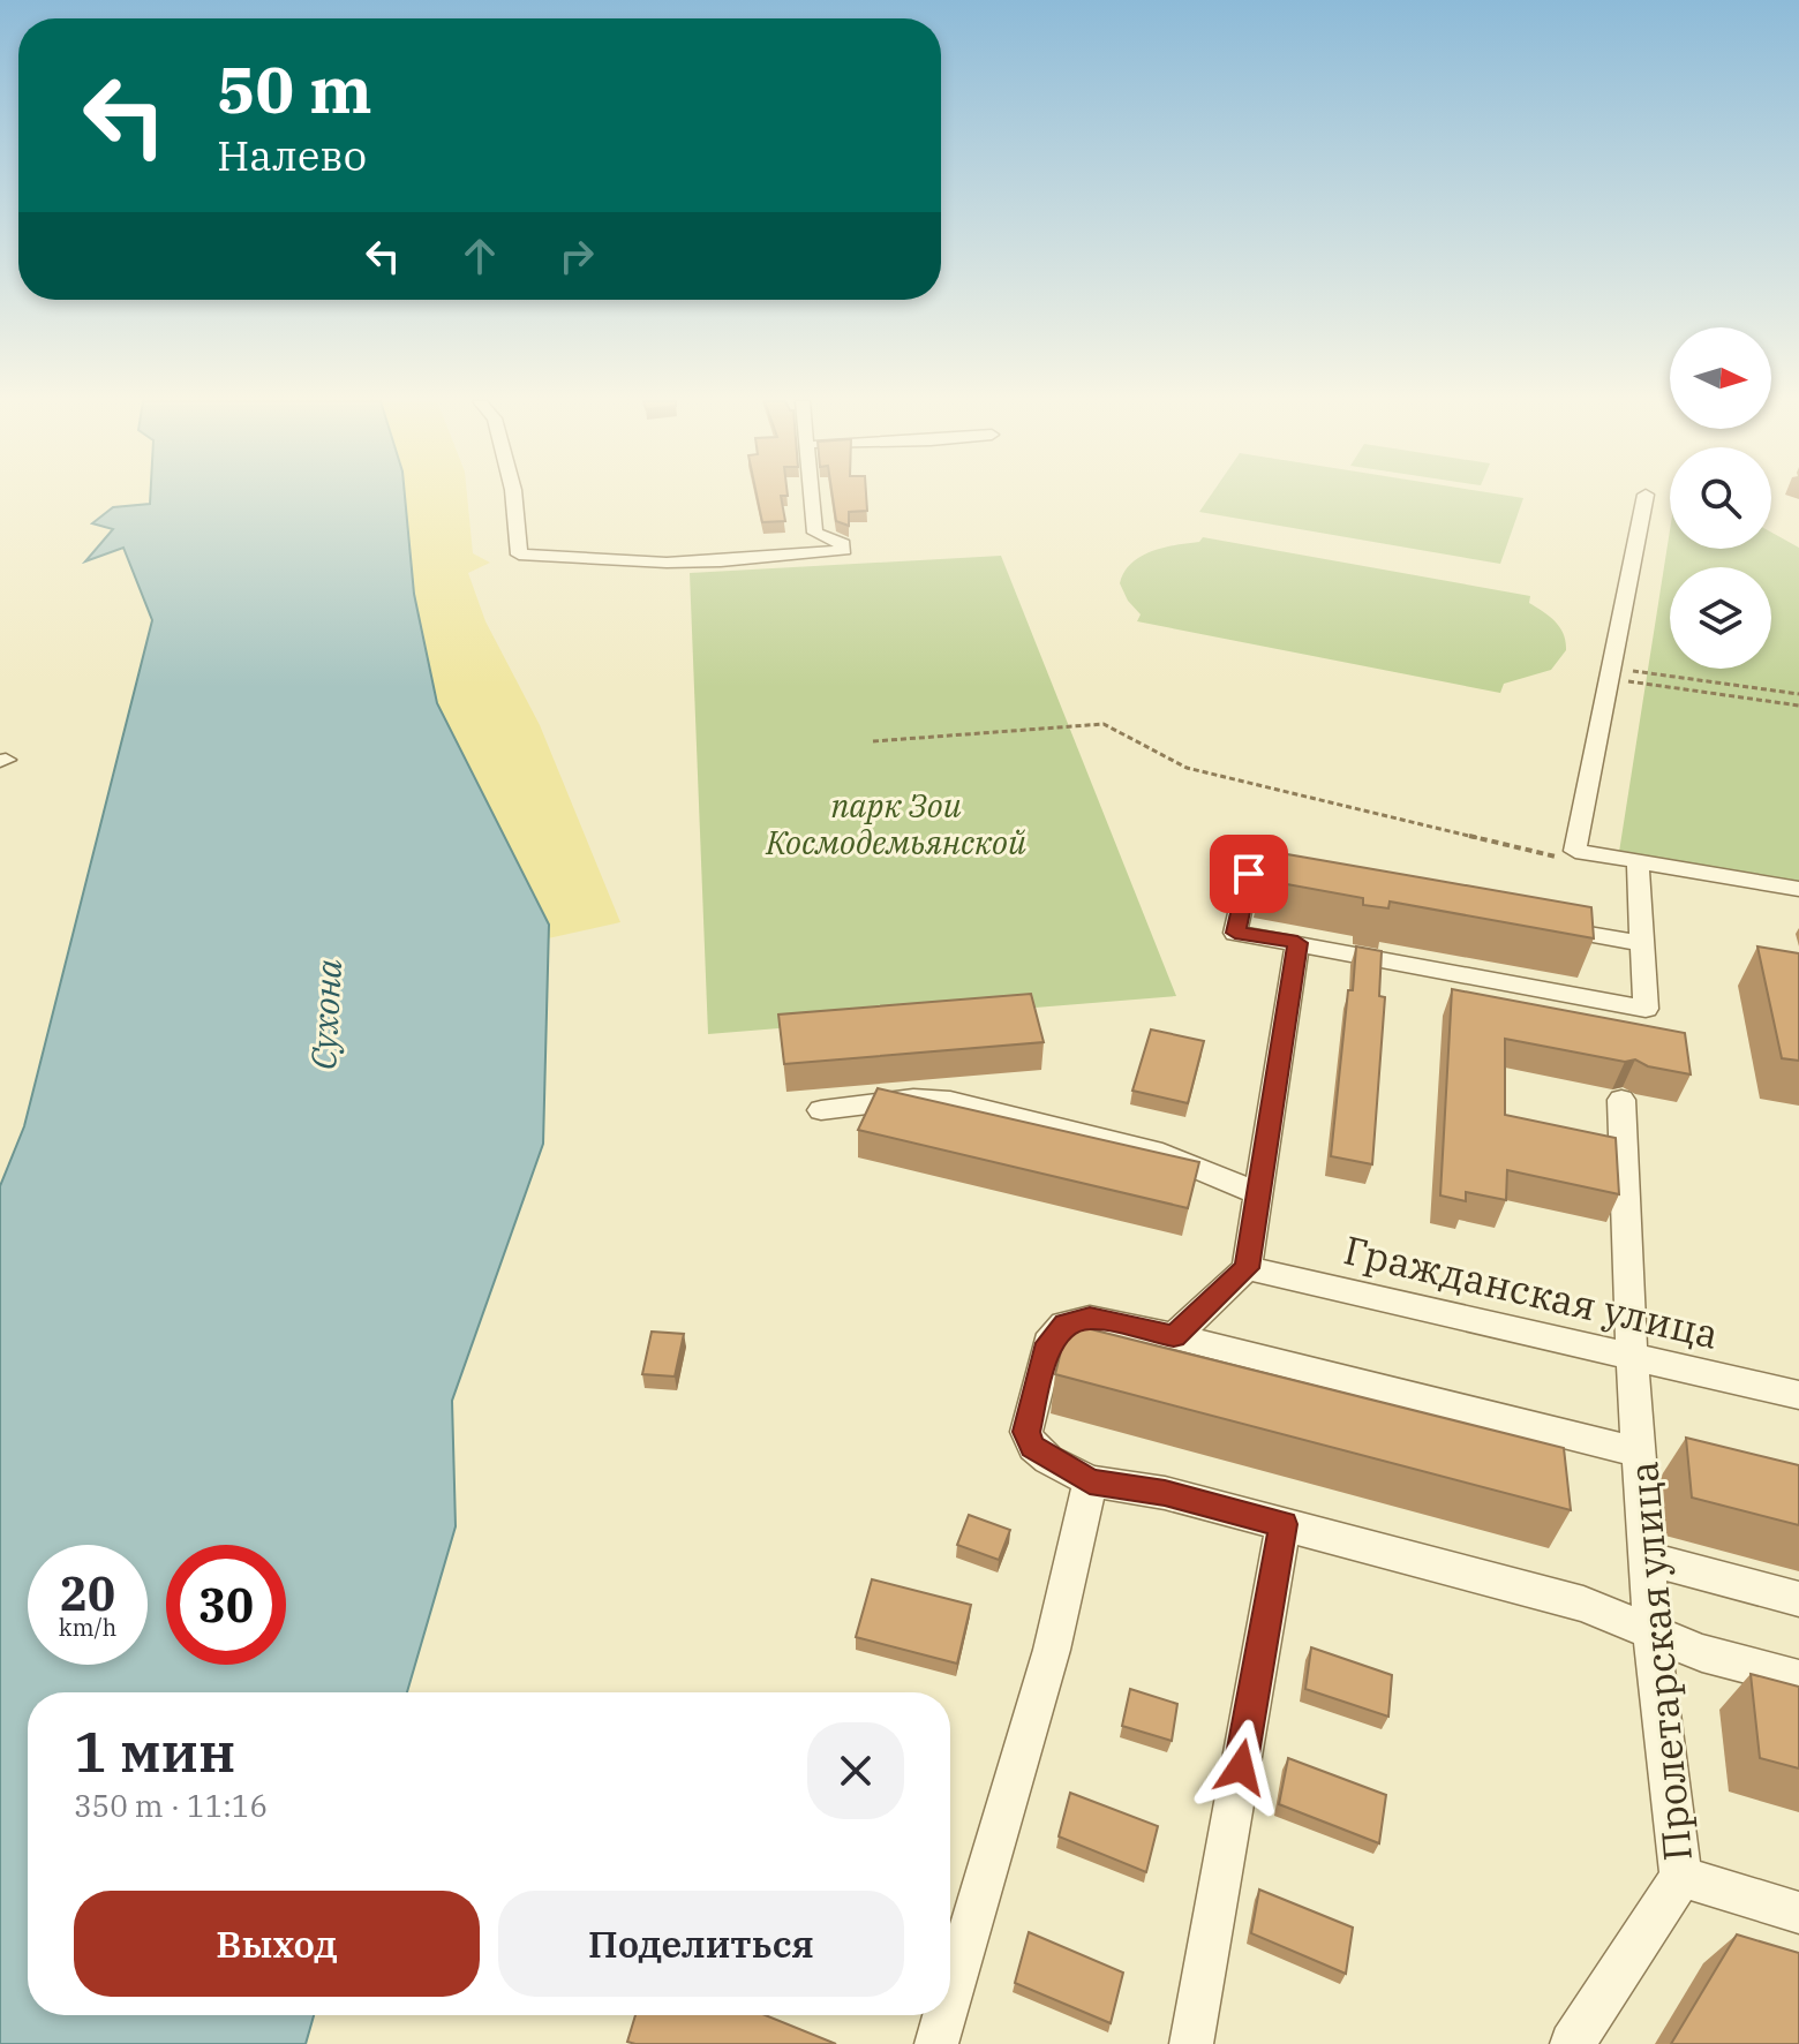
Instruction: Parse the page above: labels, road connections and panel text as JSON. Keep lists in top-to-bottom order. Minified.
{"streets":{"street":["Гражданская улица","Пролетарская улица"]},"crossings":[["Гражданская улица","Пролетарская улица"]],"water":["Сухона"],"parks":["парк Зои Космодемьянской"],"north":"right","page":{"turn":["50 m","Налево"],"speed":"20 km/h","limit":"30","heading":["1 мин","350 m · 11:16"],"buttons":["Выход","Поделиться"]}}
